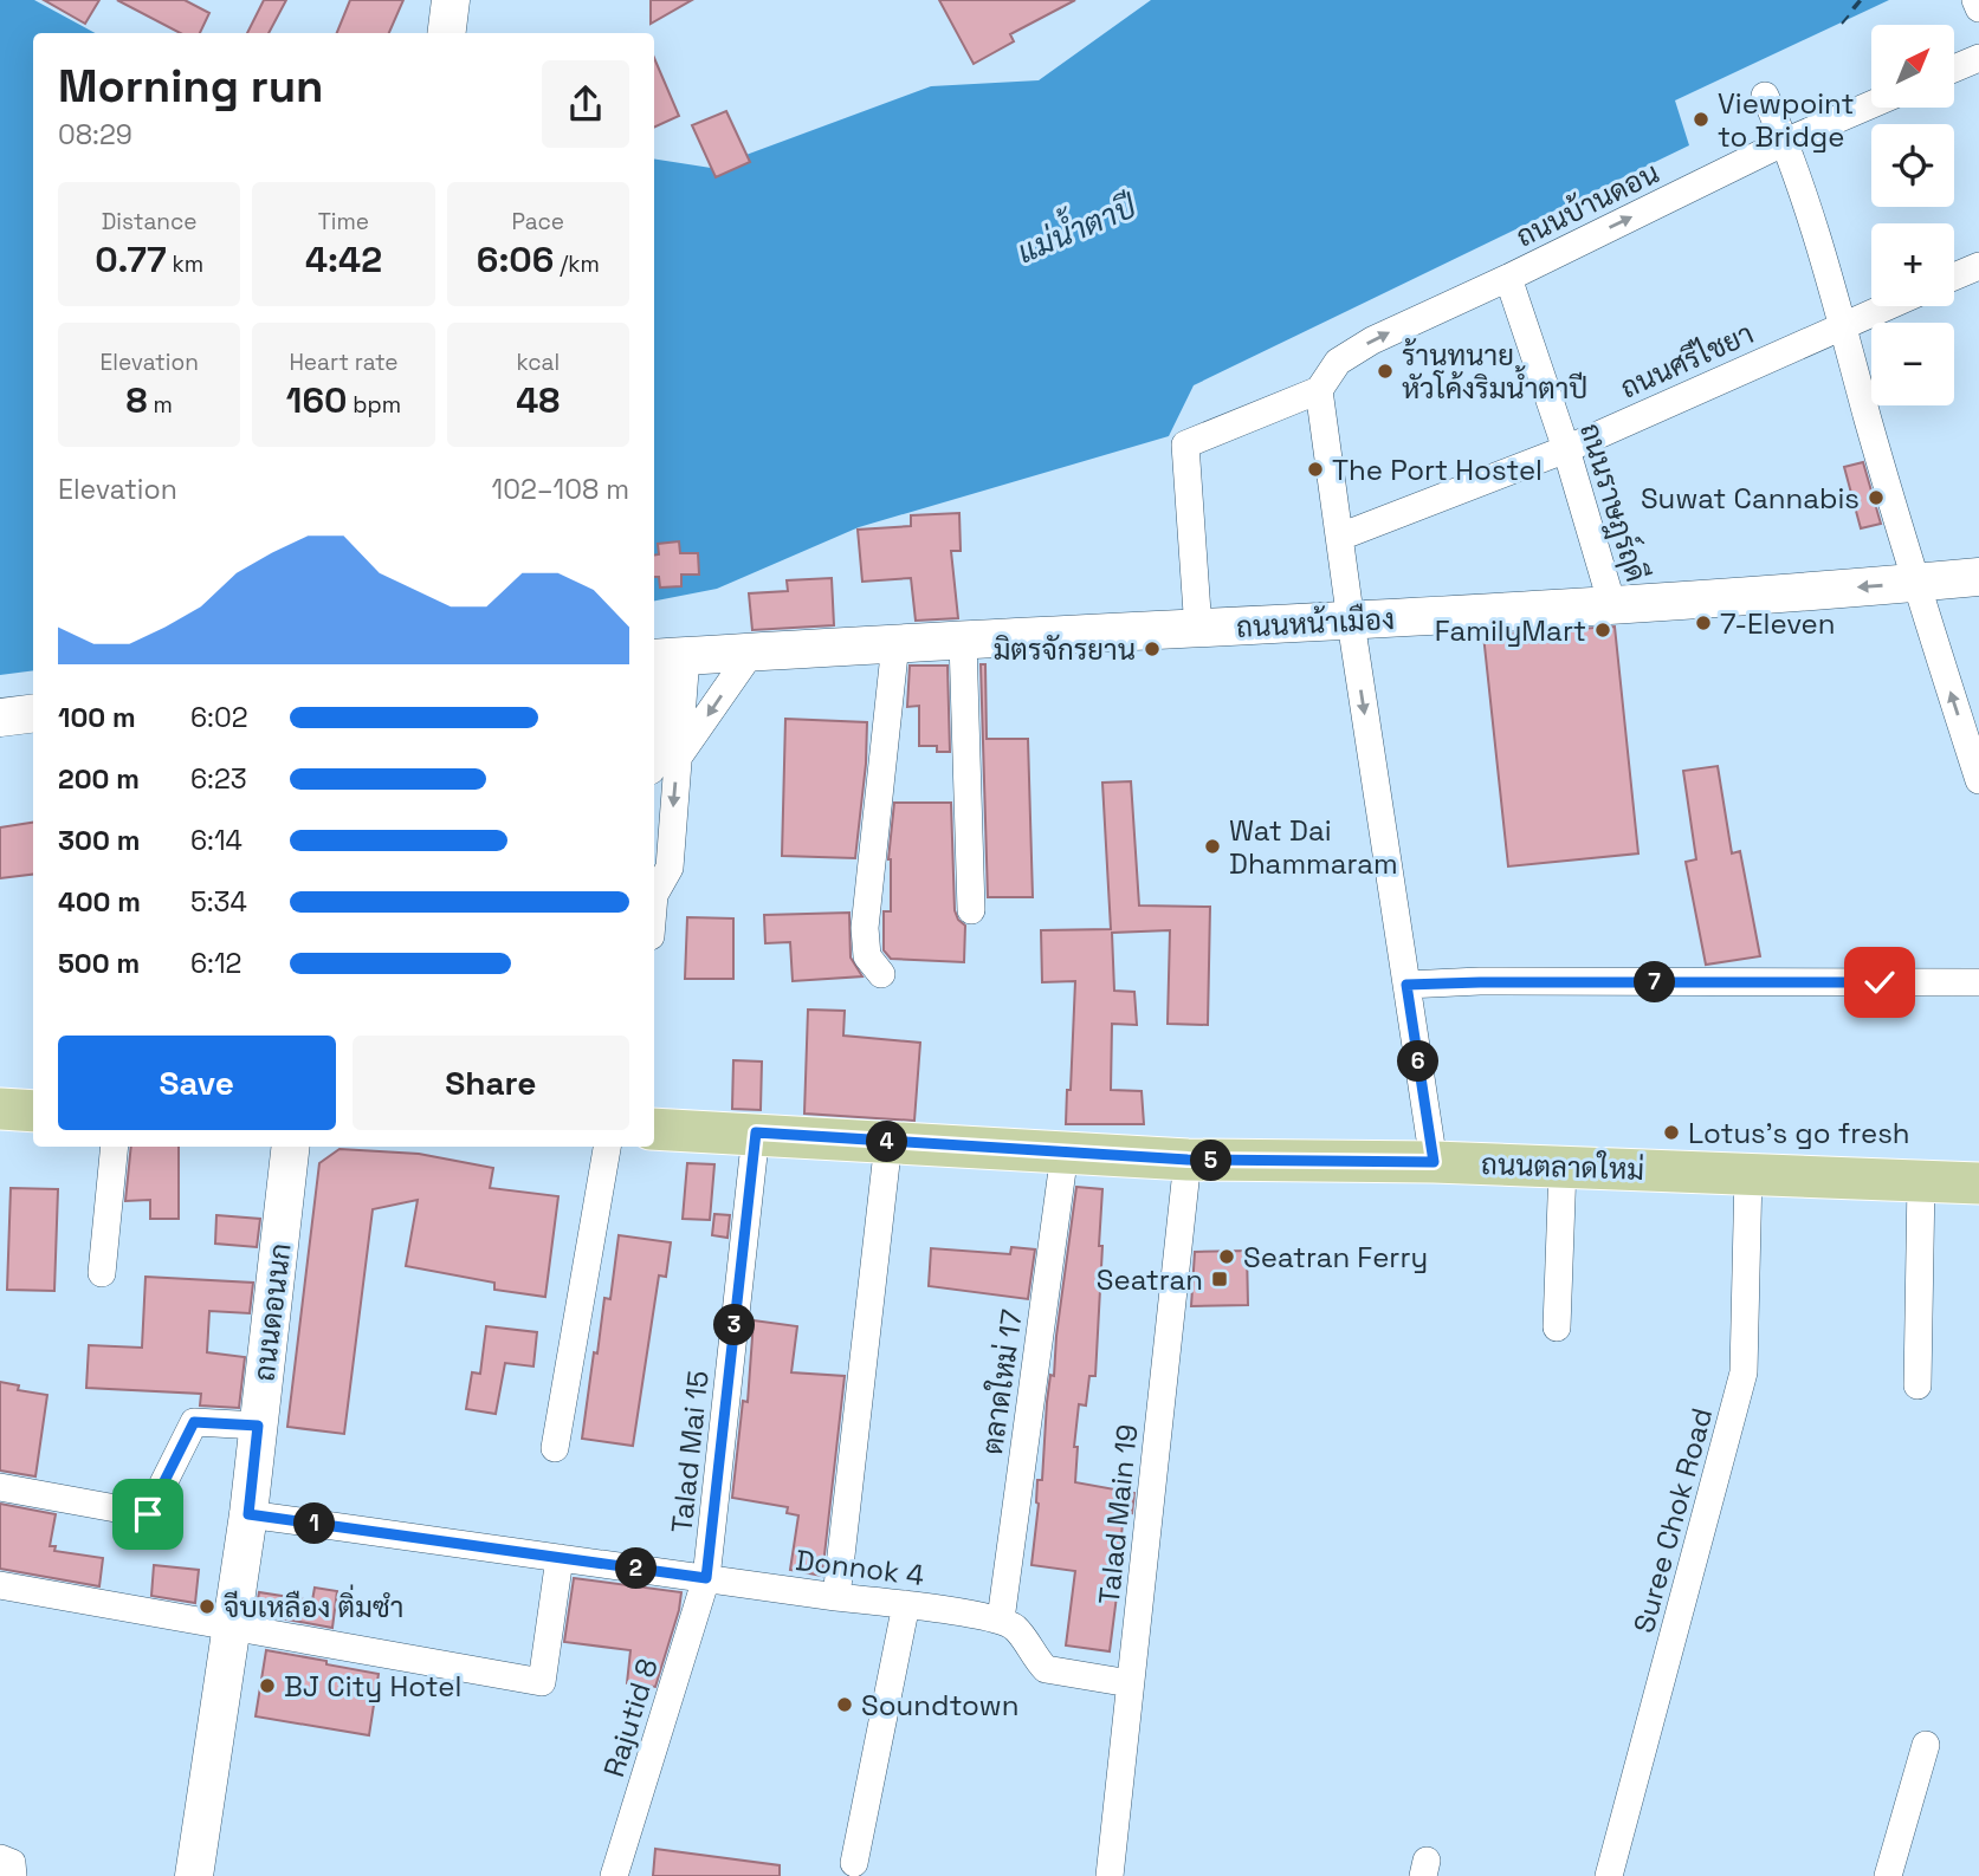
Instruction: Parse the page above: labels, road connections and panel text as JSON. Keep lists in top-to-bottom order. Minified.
{"streets":{"main road":["ถนนตลาดใหม่"],"street":["ถนนบ้านดอน","ถนนศรีไชยา","ถนนราษฎร์ฤดี","ถนนหน้าเมือง","ถนนดอนนก","ตลาดใหม่ 17","Talad Mai 15","Talad Main 19","Suree Chok Road","Donnok 4","Rajutid 8"]},"crossings":[["ถนนบ้านดอน","ถนนราษฎร์ฤดี"],["ถนนศรีไชยา","ถนนราษฎร์ฤดี"],["ถนนราษฎร์ฤดี","ถนนหน้าเมือง"],["ถนนตลาดใหม่","ตลาดใหม่ 17"],["ถนนตลาดใหม่","Talad Mai 15"],["ถนนตลาดใหม่","Talad Main 19"],["ถนนตลาดใหม่","Suree Chok Road"],["ถนนดอนนก","Donnok 4"],["ตลาดใหม่ 17","Donnok 4"],["Talad Mai 15","Donnok 4"],["Talad Mai 15","Rajutid 8"],["Donnok 4","Rajutid 8"]],"one_way":["ถนนบ้านดอน"],"water":["แม่น้ำตาปี"],"places":{"other":["Viewpoint to Bridge","ร้านทนาย หัวโค้งริมน้ำตาปี","The Port Hostel","Suwat Cannabis","7-Eleven","FamilyMart","มิตรจักรยาน","Wat Dai Dhammaram","Lotus's go fresh","Seatran Ferry","จีบเหลือง ติ่มซำ","BJ City Hotel","Soundtown"],"transit":["Seatran"]},"north":"top right","page":{"map_buttons":["+","−"],"heading":["Morning run","08:29"],"stats":[["Distance","0.77 km"],["Time","4:42"],["Pace","6:06 /km"],["Elevation","8 m"],["Heart rate","160 bpm"],["kcal","48"]],"chart":["Elevation","102–108 m"],"list":[{"name":"100 m","note":"6:02"},{"name":"200 m","note":"6:23"},{"name":"300 m","note":"6:14"},{"name":"400 m","note":"5:34"},{"name":"500 m","note":"6:12"}],"pins":["7","6","4","5","3","1","2"],"buttons":["Save","Share"]}}
